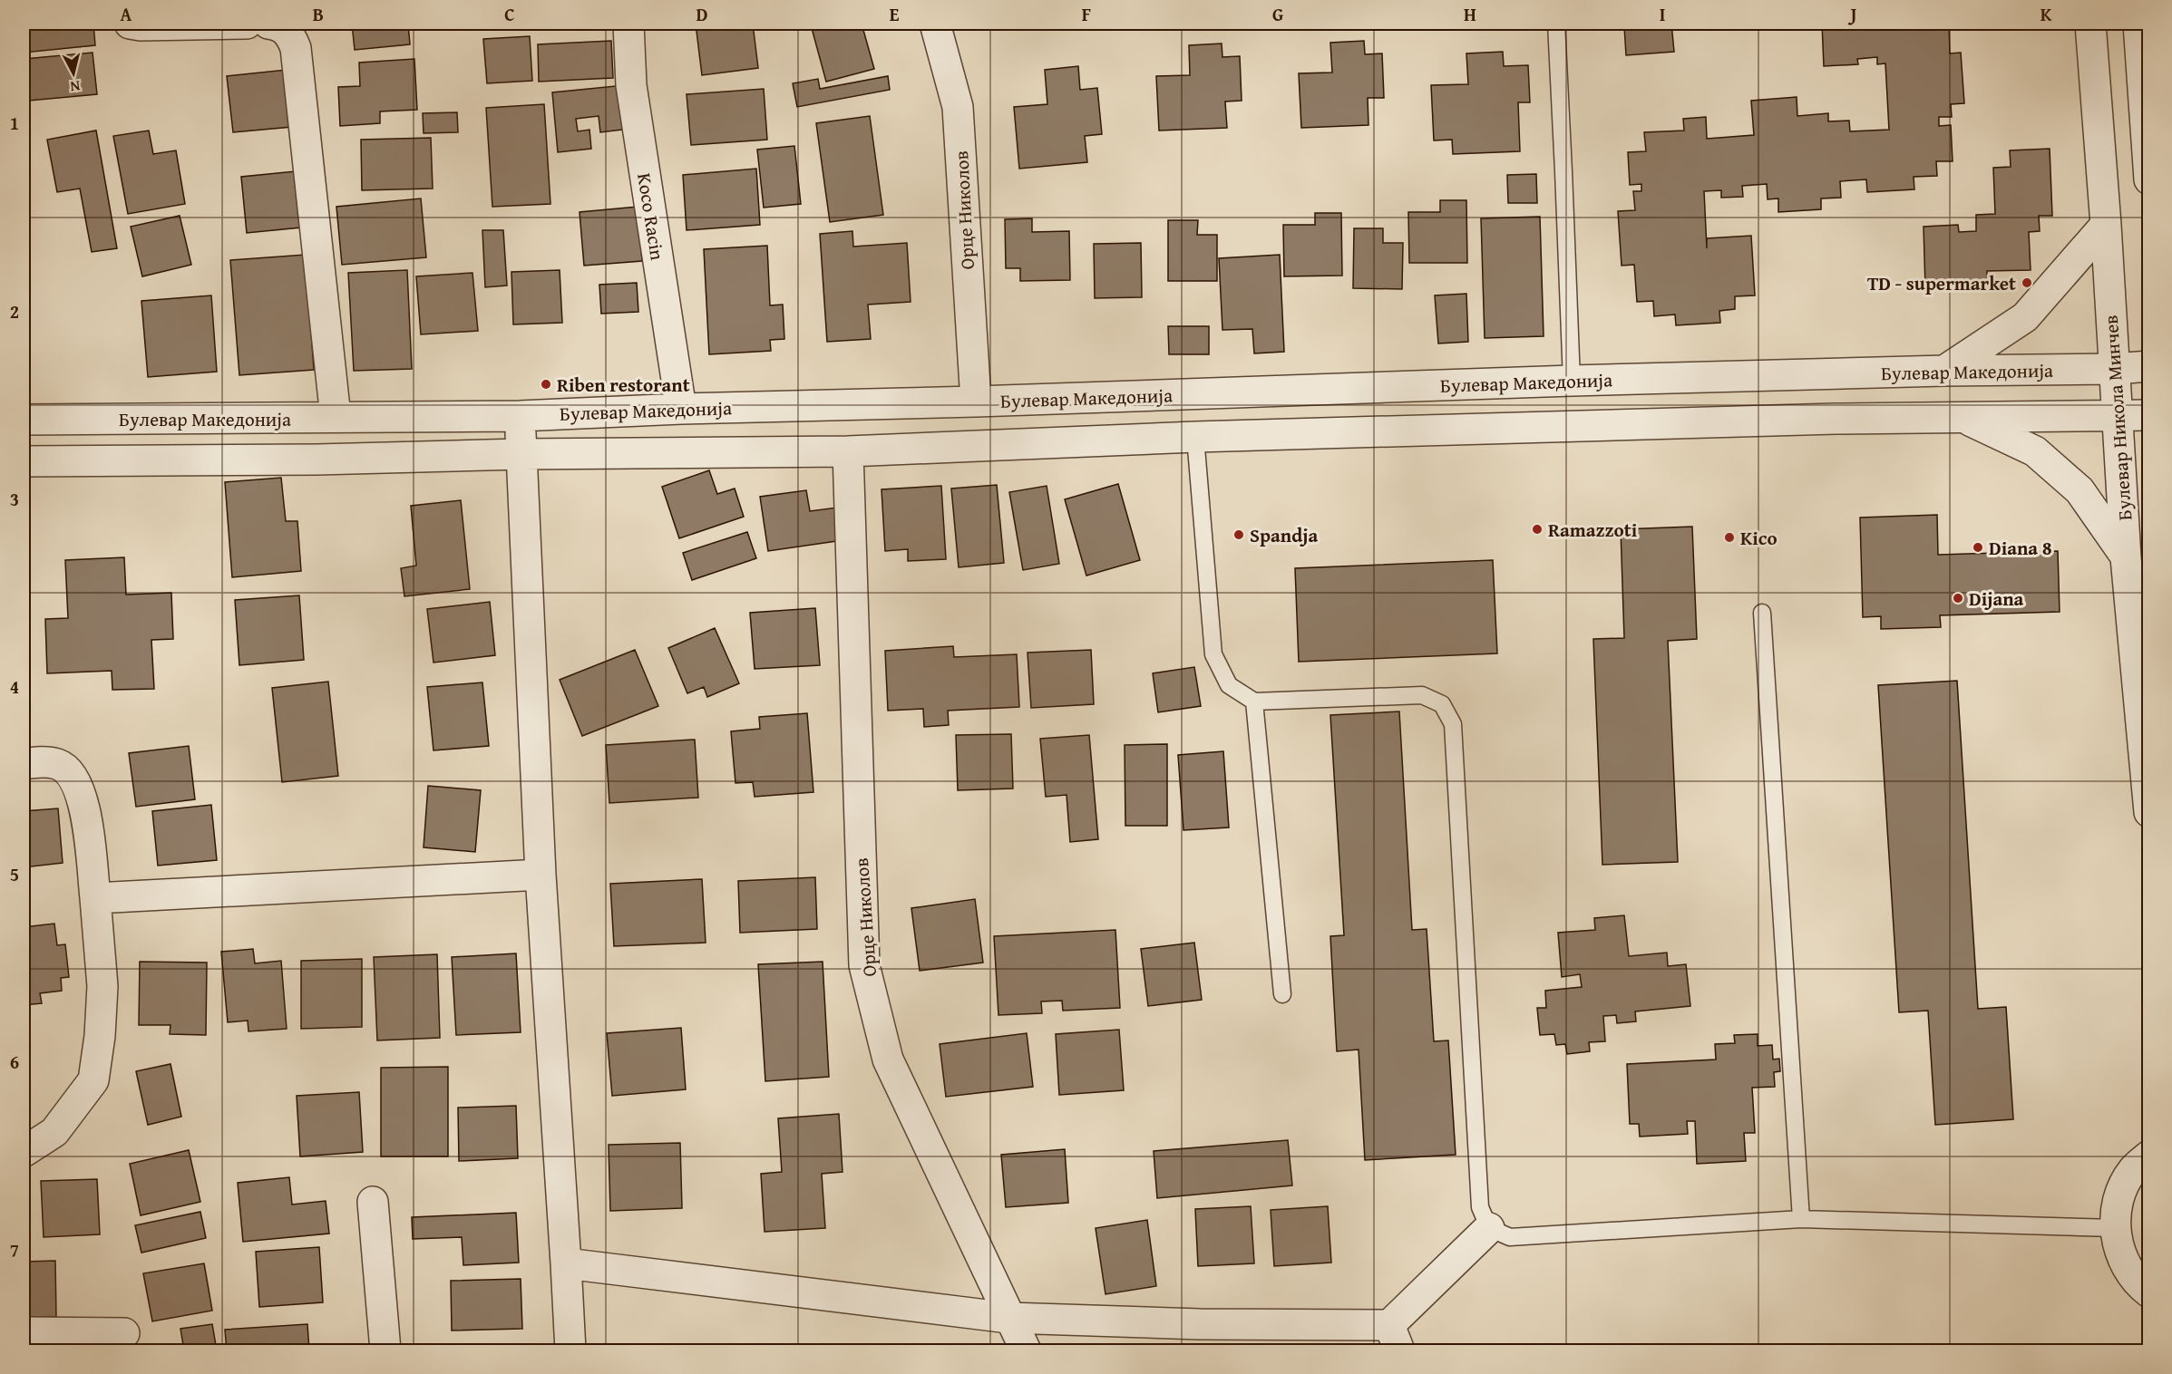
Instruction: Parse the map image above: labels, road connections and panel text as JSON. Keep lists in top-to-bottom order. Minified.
{"streets":{"street":["Орце Николов","Koco Racin","Булевар Македонија","Булевар Никола Минчев"]},"crossings":[["Орце Николов","Булевар Македонија"],["Koco Racin","Булевар Македонија"],["Булевар Македонија","Булевар Никола Минчев"]],"places":["TD - supermarket","Riben restorant","Ramazzoti","Spandja","Kico","Diana 8","Dijana"],"north":"bottom","grid":{"columns":["A","B","C","D","E","F","G","H","I","J","K"],"rows":["1","2","3","4","5","6","7"]}}
